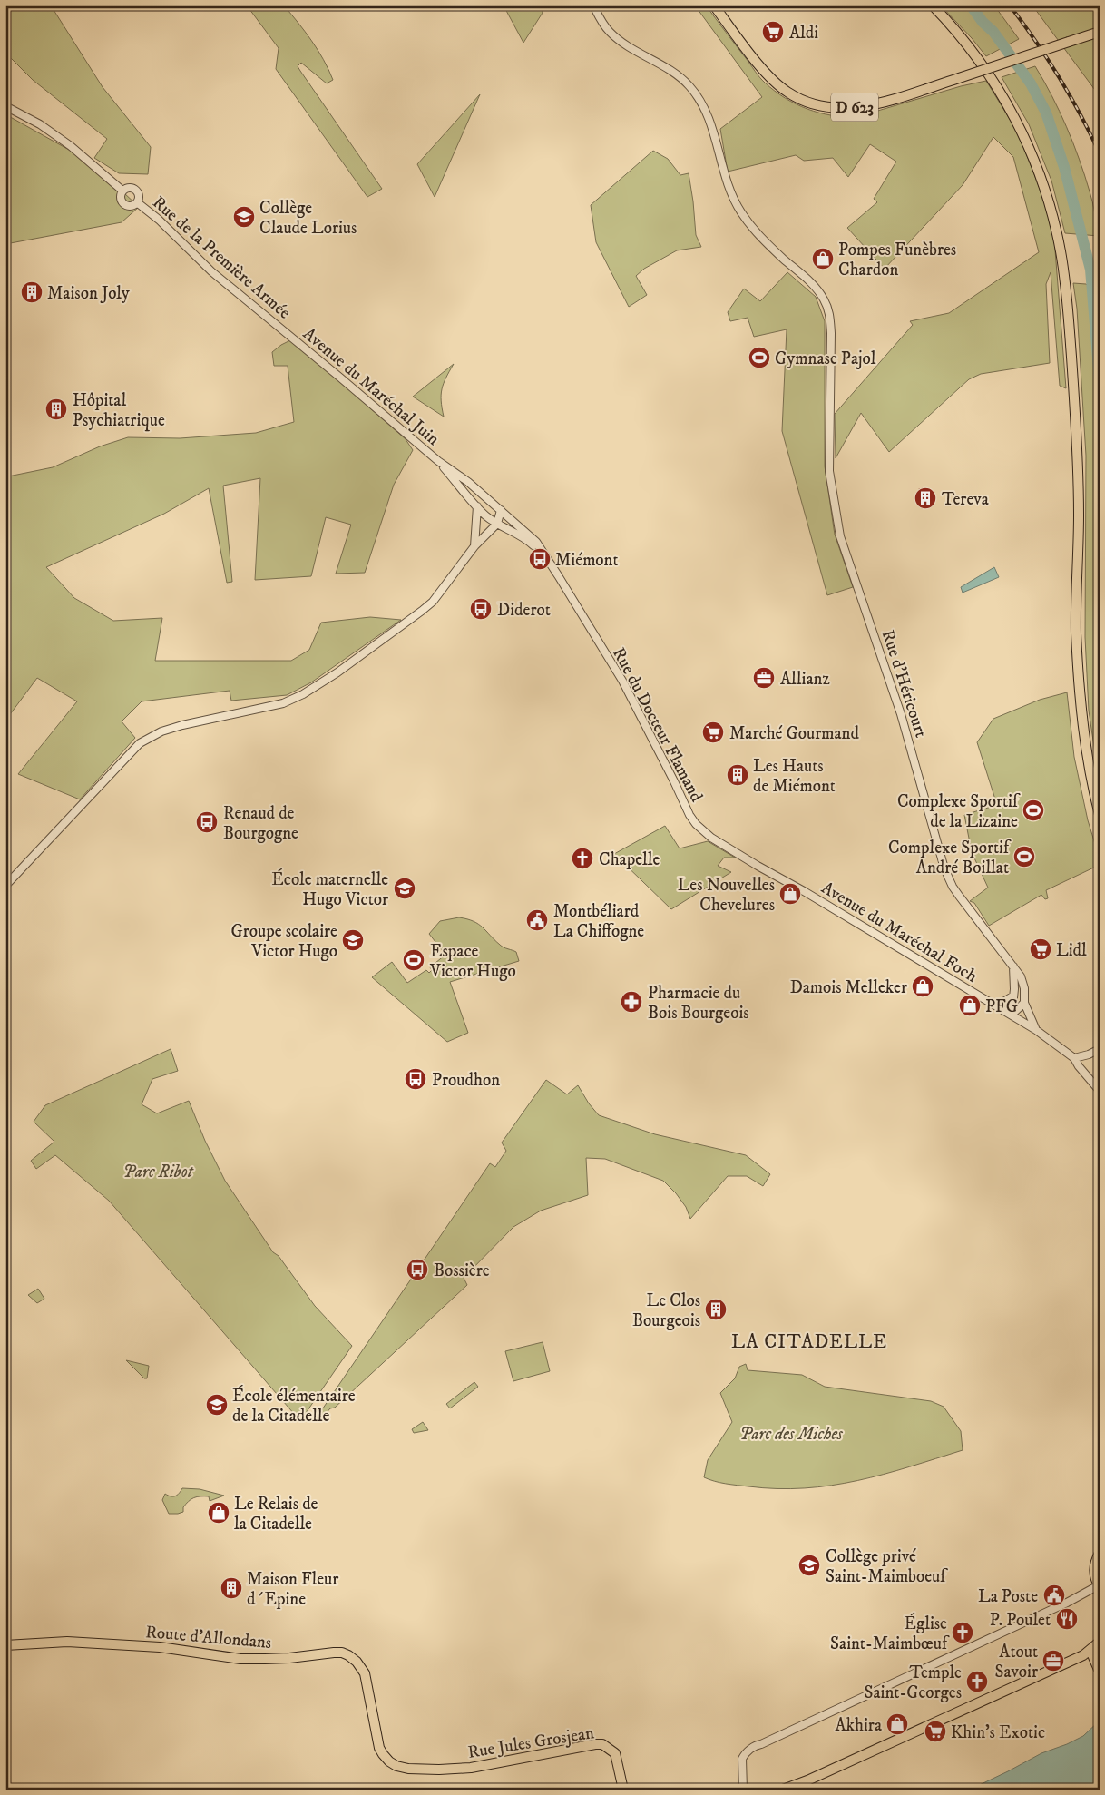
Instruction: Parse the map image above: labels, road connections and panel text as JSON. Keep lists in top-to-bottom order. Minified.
{"streets":{"main road":["D 623","Route d'Allondans","Rue Jules Grosjean"],"street":["Rue de la Première Armée","Avenue du Maréchal Juin","Rue d'Héricourt","Rue du Docteur Flamand","Avenue du Maréchal Foch"]},"crossings":[["Rue de la Première Armée","Avenue du Maréchal Juin"],["Avenue du Maréchal Juin","Rue du Docteur Flamand"],["Rue d'Héricourt","Avenue du Maréchal Foch"],["Rue du Docteur Flamand","Avenue du Maréchal Foch"],["Route d'Allondans","Rue Jules Grosjean"]],"districts":["LA CITADELLE"],"parks":["Parc Ribot","Parc des Miches"],"places":{"supermarket":["Aldi","Marché Gourmand","Lidl","Khin's Exotic"],"school or university":["Collège Claude Lorius","École maternelle Hugo Victor","Groupe scolaire Victor Hugo","École élémentaire de la Citadelle","Collège privé Saint-Maimboeuf"],"shop":["Pompes Funèbres Chardon","Les Nouvelles Chevelures","Damois Melleker","PFG","Le Relais de la Citadelle","Akhira"],"building":["Maison Joly","Hôpital Psychiatrique","Tereva","Les Hauts de Miémont","Le Clos Bourgeois","Maison Fleur d´Epine"],"sports":["Gymnase Pajol","Complexe Sportif de la Lizaine","Complexe Sportif André Boillat","Espace Victor Hugo"],"bus stop":["Miémont","Diderot","Renaud de Bourgogne","Proudhon","Bossière"],"office":["Allianz","Atout Savoir"],"church":["Chapelle","Église Saint-Maimbœuf","Temple Saint-Georges"],"public building":["Montbéliard La Chiffogne","La Poste"],"pharmacy":["Pharmacie du Bois Bourgeois"],"restaurant":["P. Poulet"]}}
